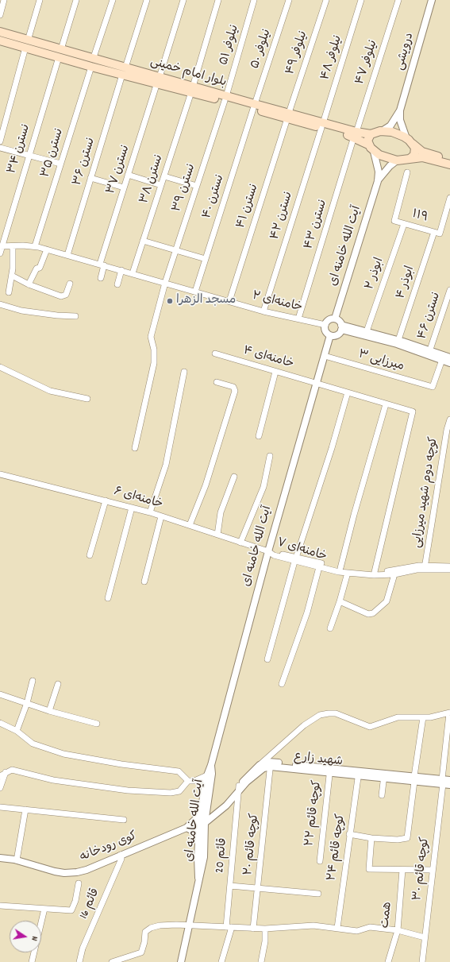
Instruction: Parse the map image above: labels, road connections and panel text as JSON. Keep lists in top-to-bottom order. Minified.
{"streets":{"main road":["بلوار امام خمینی"],"street":["نیلوفر ۵۱","نیلوفر ۵۰","درویشی","نیلوفر ۴۹","نیلوفر ۴۸","نیلوفر ۴۷","نسترن ۳۴","نسترن ۳۵","نسترن ۳۶","نسترن ۳۷","نسترن ۳۸","نسترن ۳۹","نسترن ۴۰","نسترن ۴۱","نسترن ۴۲","۱۱۹","نسترن ۴۳","آیت الله خامنه ای","ابوذر ۲","ابوذر ۴","خامنه‌ای ۲","نسترن ۴۶","خامنه‌ای ۴","میرزایی ۳","کوچه دوم شهید میرزایی","خامنه‌ای ۶","خامنه‌ای ۷","شهید زارع","کوچه قائم ۲۲","کوچه قائم ۲۰","کوی رودخانه","کوچه قائم ۲۴","قائم 20","کوچه قائم ۳۰","قائم 16","همت"]},"crossings":[["نیلوفر ۵۱","بلوار امام خمینی"],["نیلوفر ۵۱","نسترن ۳۹"],["نیلوفر ۵۰","بلوار امام خمینی"],["نیلوفر ۵۰","نسترن ۴۰"],["نیلوفر ۴۹","بلوار امام خمینی"],["نیلوفر ۴۹","نسترن ۴۱"],["نیلوفر ۴۸","بلوار امام خمینی"],["نیلوفر ۴۸","نسترن ۴۲"],["نیلوفر ۴۷","بلوار امام خمینی"],["نیلوفر ۴۷","نسترن ۴۳"],["بلوار امام خمینی","نسترن ۳۴"],["بلوار امام خمینی","نسترن ۳۵"],["بلوار امام خمینی","نسترن ۳۶"],["بلوار امام خمینی","نسترن ۳۷"],["بلوار امام خمینی","نسترن ۳۸"],["بلوار امام خمینی","نسترن ۳۹"],["بلوار امام خمینی","نسترن ۴۰"],["بلوار امام خمینی","نسترن ۴۱"],["بلوار امام خمینی","نسترن ۴۲"],["بلوار امام خمینی","نسترن ۴۳"],["نسترن ۳۴","خامنه‌ای ۲"],["نسترن ۳۵","خامنه‌ای ۲"],["نسترن ۳۶","خامنه‌ای ۲"],["نسترن ۳۷","خامنه‌ای ۲"],["نسترن ۳۸","خامنه‌ای ۲"],["نسترن ۳۹","خامنه‌ای ۲"],["نسترن ۴۰","خامنه‌ای ۲"],["نسترن ۴۱","خامنه‌ای ۲"],["نسترن ۴۲","خامنه‌ای ۲"],["۱۱۹","ابوذر ۲"],["۱۱۹","ابوذر ۴"],["نسترن ۴۳","خامنه‌ای ۲"],["آیت الله خامنه ای","خامنه‌ای ۲"],["آیت الله خامنه ای","خامنه‌ای ۴"],["آیت الله خامنه ای","میرزایی ۳"],["آیت الله خامنه ای","خامنه‌ای ۶"],["آیت الله خامنه ای","خامنه‌ای ۷"],["خامنه‌ای ۴","خامنه‌ای ۷"],["کوچه دوم شهید میرزایی","خامنه‌ای ۷"],["خامنه‌ای ۶","خامنه‌ای ۷"],["شهید زارع","کوچه قائم ۲۲"],["شهید زارع","کوچه قائم ۲۰"],["شهید زارع","کوچه قائم ۲۴"],["شهید زارع","کوچه قائم ۳۰"],["کوی رودخانه","قائم 16"]],"places":["مسجد الزهرا"],"north":"right"}
